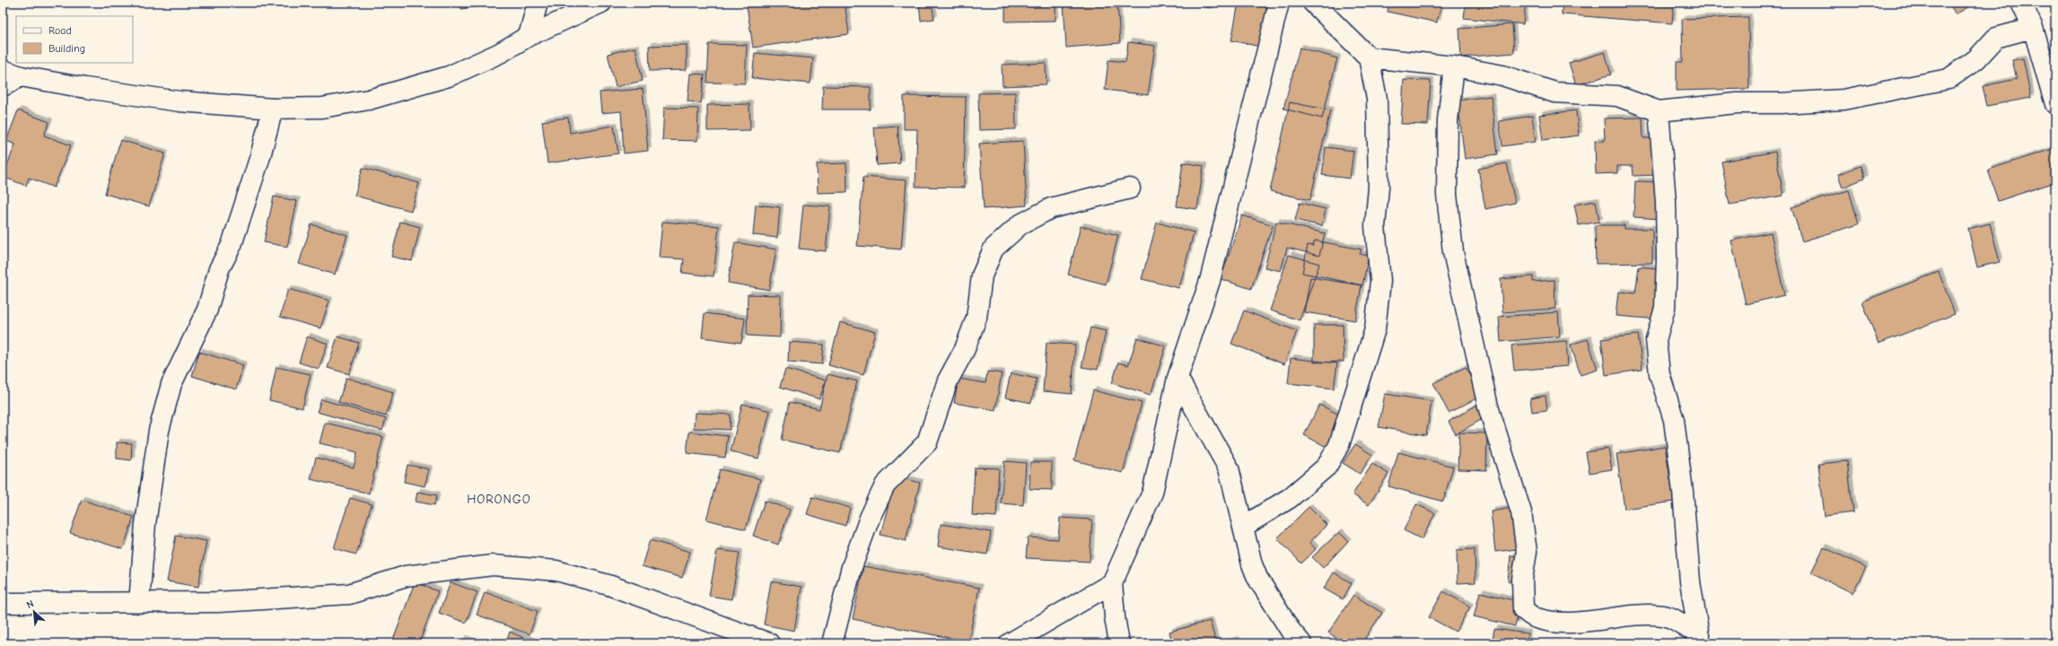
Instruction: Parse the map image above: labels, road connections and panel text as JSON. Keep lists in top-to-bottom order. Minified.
{"districts":["HORONGO"],"legend":["Road","Building"],"north":"top left"}
